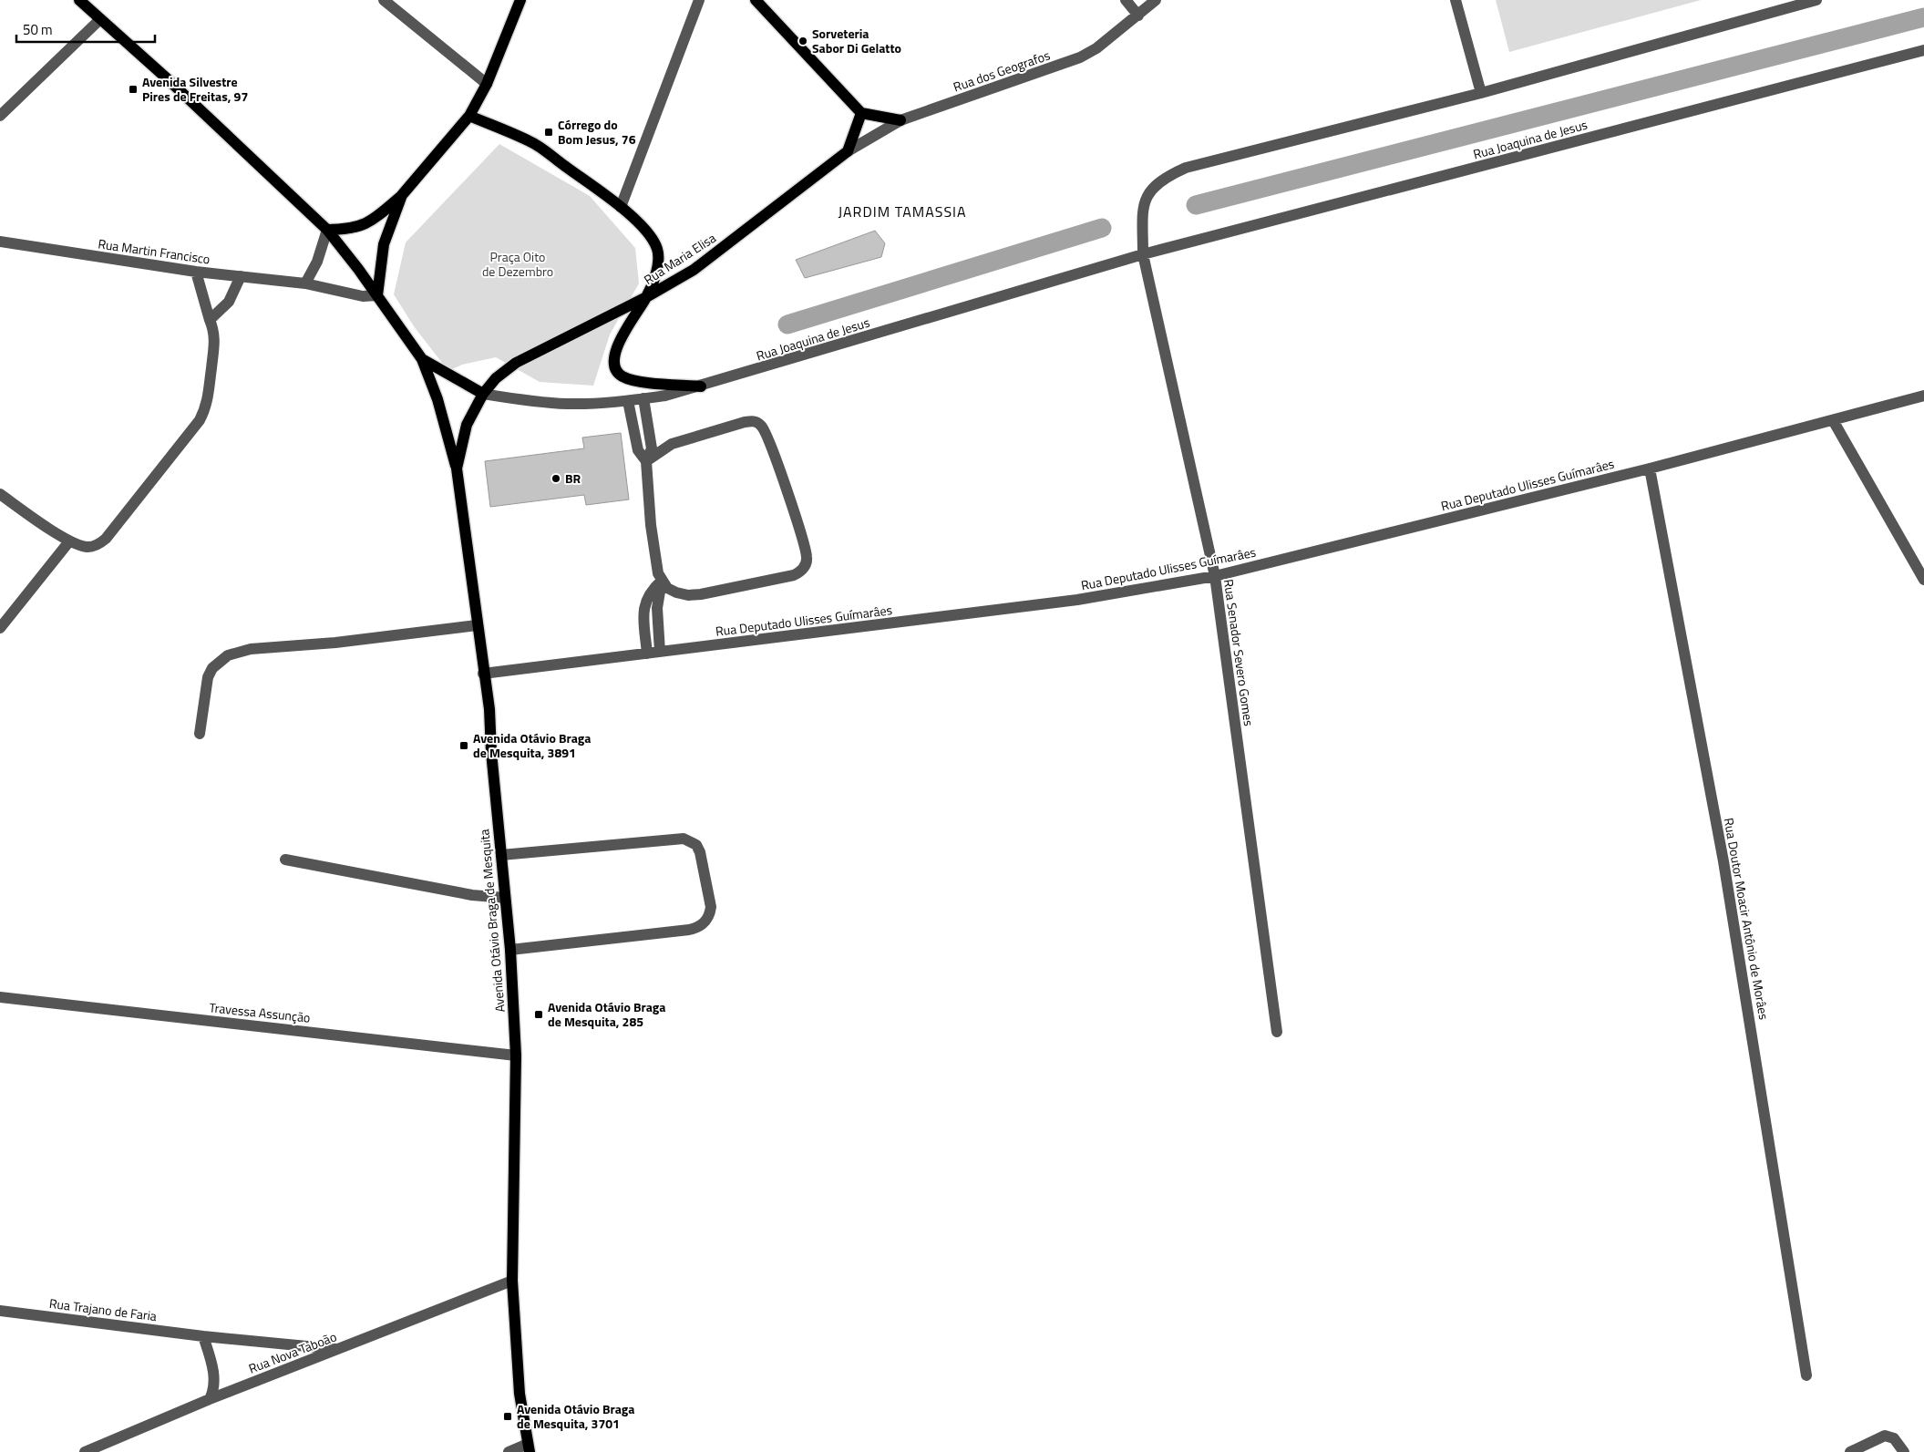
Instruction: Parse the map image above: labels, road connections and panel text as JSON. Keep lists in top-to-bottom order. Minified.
{"streets":{"main road":["Rua Maria Elisa","Avenida Otávio Braga de Mesquita"],"street":["Rua dos Geografos","Rua Joaquina de Jesus","Rua Martin Francisco","Rua Deputado Ulisses Guímarâes","Rua Senador Severo Gomes","Rua Doutor Moacir Antônio de Morâes","Travessa Assunção","Rua Trajano de Faria","Rua Nova Taboão"]},"crossings":[["Rua dos Geografos","Rua Maria Elisa"],["Rua Joaquina de Jesus","Rua Maria Elisa"],["Rua Joaquina de Jesus","Rua Senador Severo Gomes"],["Rua Joaquina de Jesus","Avenida Otávio Braga de Mesquita"],["Rua Maria Elisa","Avenida Otávio Braga de Mesquita"],["Rua Deputado Ulisses Guímarâes","Rua Senador Severo Gomes"],["Rua Deputado Ulisses Guímarâes","Rua Doutor Moacir Antônio de Morâes"],["Rua Deputado Ulisses Guímarâes","Avenida Otávio Braga de Mesquita"],["Avenida Otávio Braga de Mesquita","Travessa Assunção"],["Avenida Otávio Braga de Mesquita","Rua Nova Taboão"],["Rua Trajano de Faria","Rua Nova Taboão"]],"districts":["JARDIM TAMASSIA"],"parks":["Praça Oito de Dezembro"],"places":{"other":["Sorveteria Sabor Di Gelatto","BR"],"transit":["Avenida Silvestre Pires de Freitas, 97","Córrego do Bom Jesus, 76","Avenida Otávio Braga de Mesquita, 3891","Avenida Otávio Braga de Mesquita, 285","Avenida Otávio Braga de Mesquita, 3701"]},"scale_bar":"50 m"}
